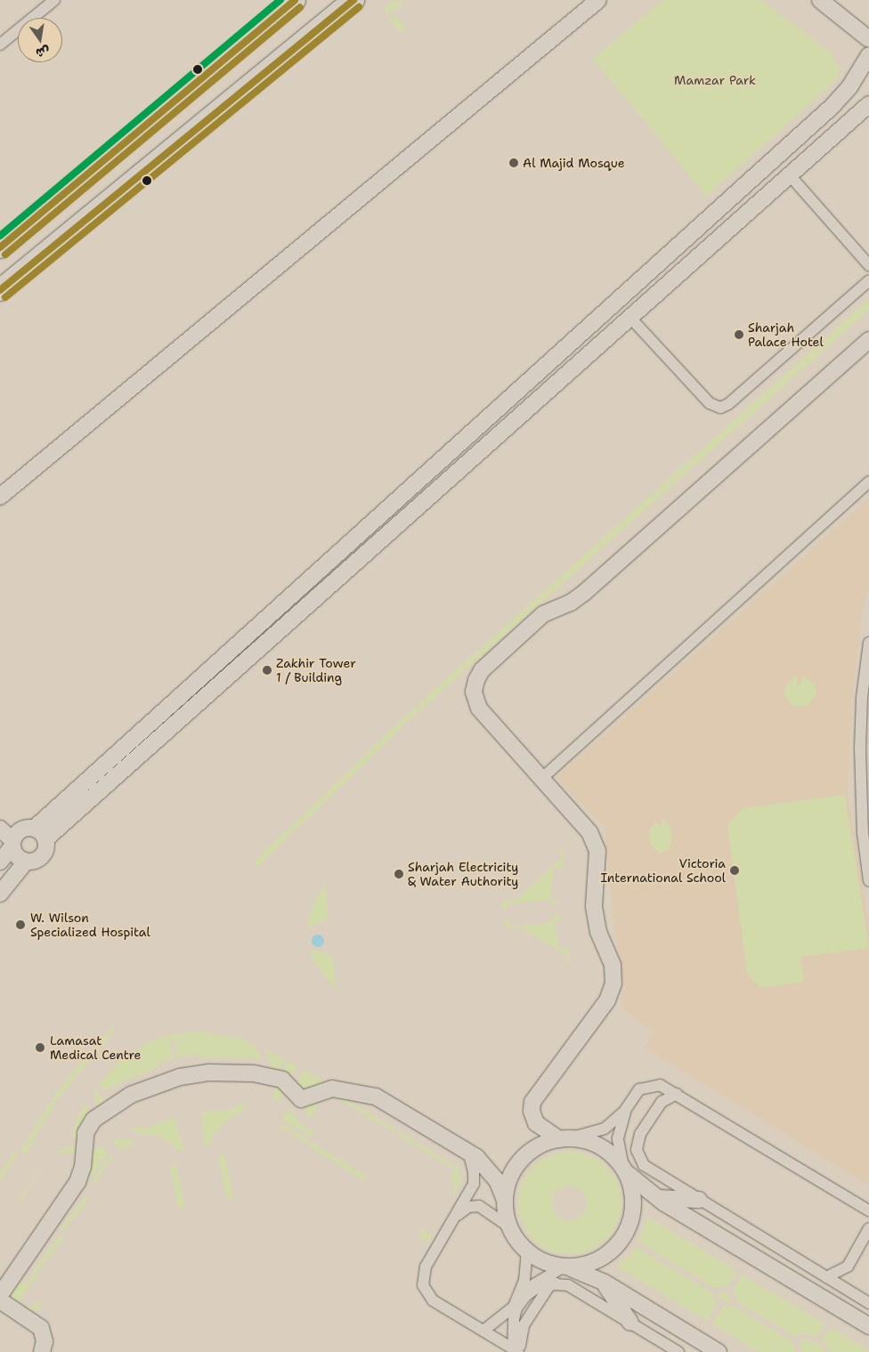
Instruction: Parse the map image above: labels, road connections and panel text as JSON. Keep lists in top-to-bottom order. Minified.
{"parks":["Mamzar Park"],"places":["Al Majid Mosque","Sharjah Palace Hotel","Zakhir Tower 1 / Building","Victoria International School","Sharjah Electricity & Water Authority","W. Wilson Specialized Hospital","Lamasat Medical Centre"],"north":"bottom"}
